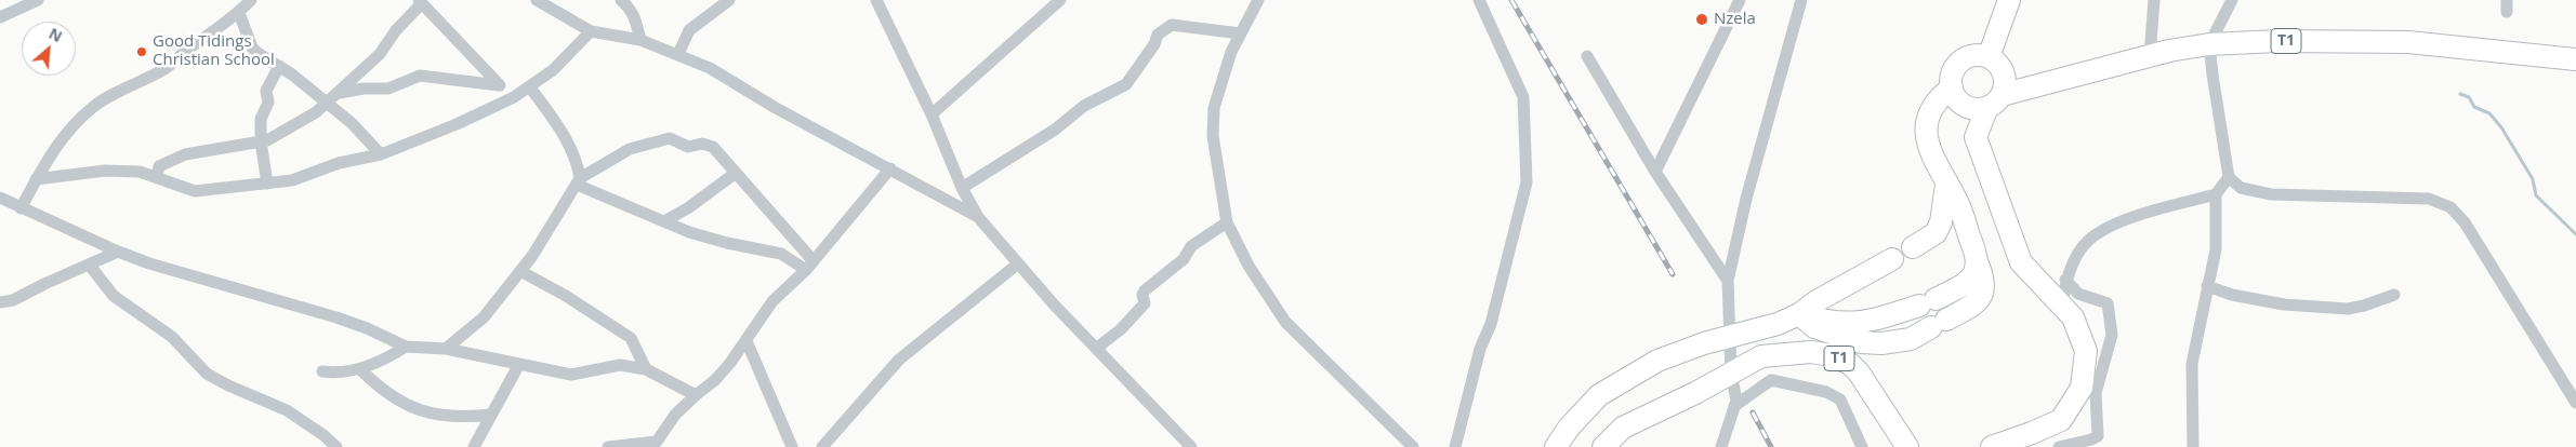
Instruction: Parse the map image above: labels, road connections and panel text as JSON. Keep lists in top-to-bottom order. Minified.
{"streets":{"highway":["T1"]},"places":["Nzela","Good Tidings Christian School"],"north":"top right"}
